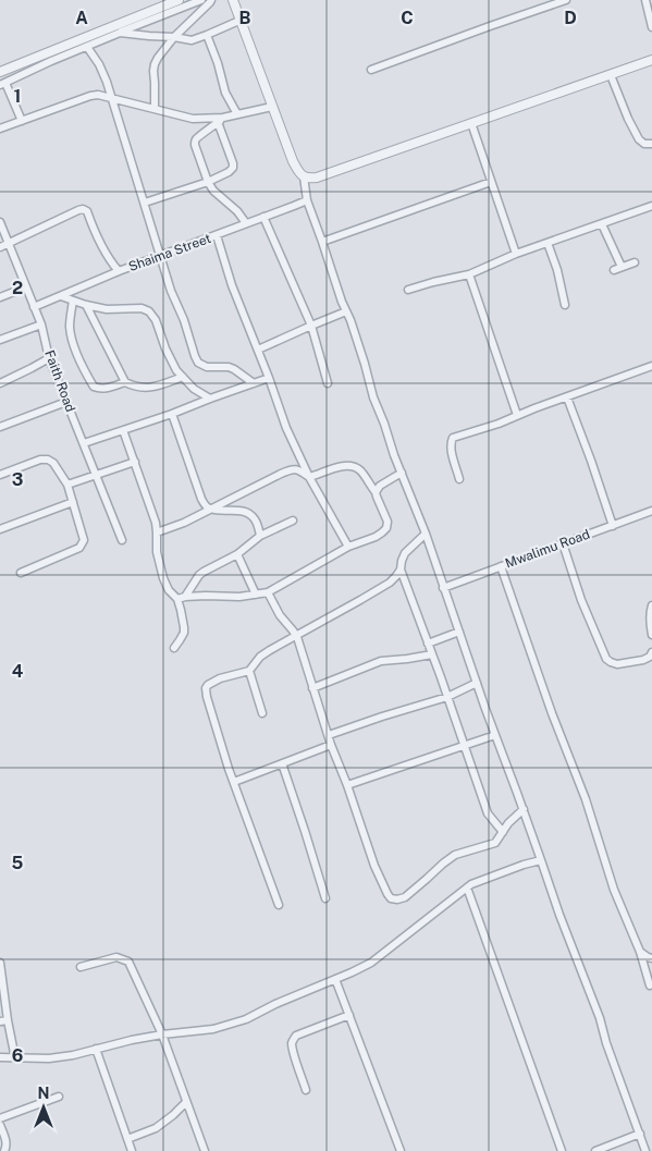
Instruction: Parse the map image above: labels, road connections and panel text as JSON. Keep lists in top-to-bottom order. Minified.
{"streets":{"street":["Shaima Street","Faith Road","Mwalimu Road"]},"crossings":[["Shaima Street","Faith Road"]],"north":"top","grid":{"columns":["A","B","C","D"],"rows":["1","2","3","4","5","6"]}}
